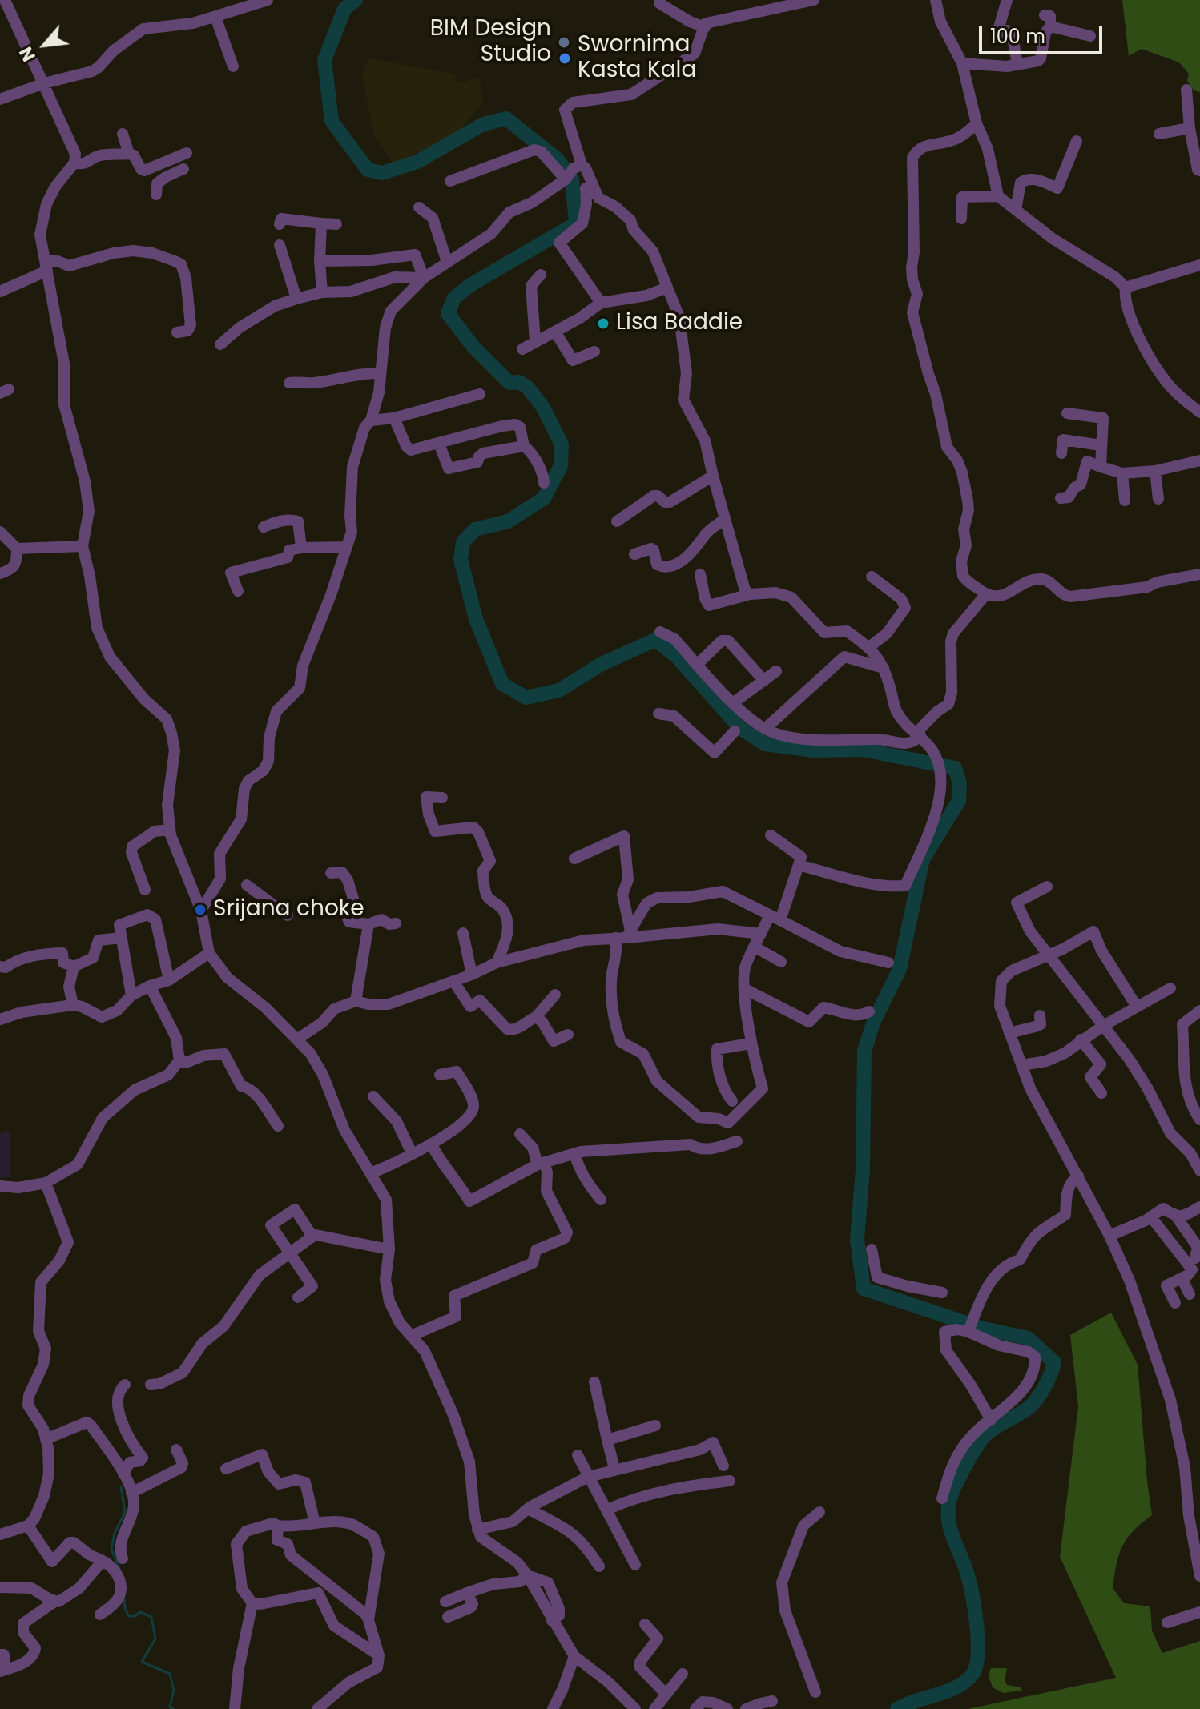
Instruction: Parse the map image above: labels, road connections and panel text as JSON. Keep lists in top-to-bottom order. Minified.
{"places":["BIM Design Studio","Swornima Kasta Kala","Lisa Baddie","Srijana choke"],"scale_bar":"100 m","north":"bottom left"}
